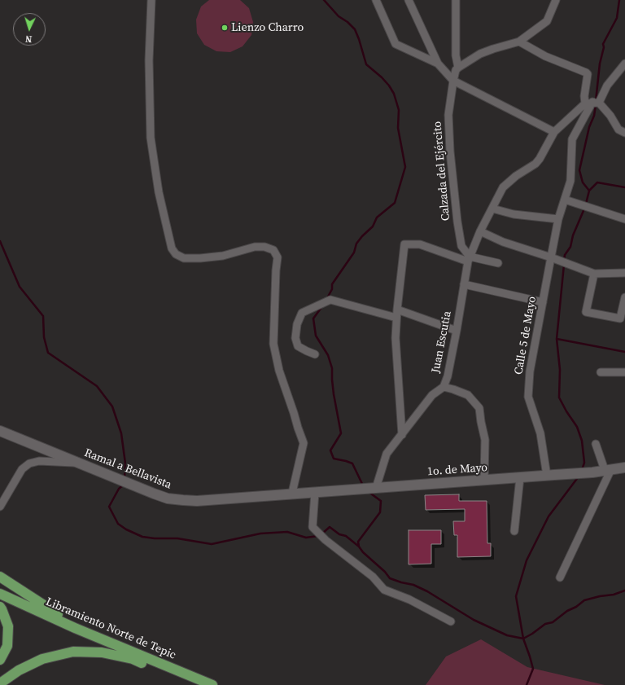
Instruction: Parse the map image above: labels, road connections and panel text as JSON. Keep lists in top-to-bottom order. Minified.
{"streets":{"highway":["Libramiento Norte de Tepic"],"street":["Calzada del Ejército","Calle 5 de Mayo","Juan Escutia","Ramal a Bellavista","1o. de Mayo"]},"crossings":[["Calzada del Ejército","Juan Escutia"],["Calle 5 de Mayo","Juan Escutia"],["Calle 5 de Mayo","1o. de Mayo"],["Juan Escutia","1o. de Mayo"],["Ramal a Bellavista","1o. de Mayo"]],"places":["Lienzo Charro"],"north":"bottom"}
